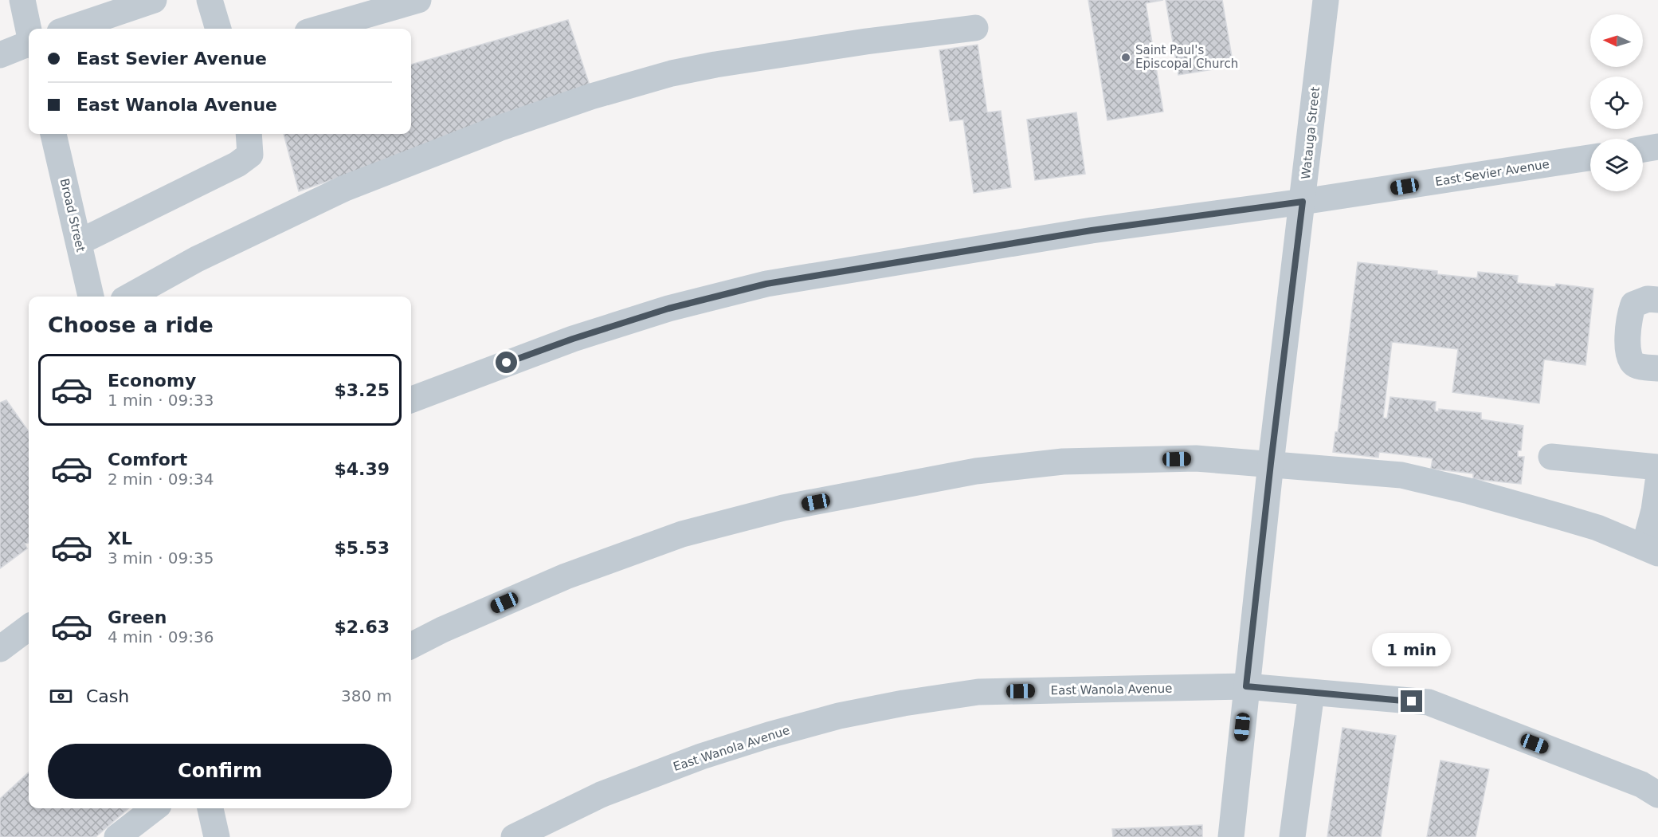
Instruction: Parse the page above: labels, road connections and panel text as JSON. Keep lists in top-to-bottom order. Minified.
{"streets":{"street":["Watauga Street","East Sevier Avenue","Broad Street","East Wanola Avenue"]},"crossings":[["Watauga Street","East Sevier Avenue"],["Watauga Street","East Wanola Avenue"]],"places":["Saint Paul's Episcopal Church"],"north":"left","page":{"banner":["East Sevier Avenue","East Wanola Avenue"],"heading":"Choose a ride","list":[{"name":"Economy","note":"1 min · 09:33","value":"$3.25"},{"name":"Comfort","note":"2 min · 09:34","value":"$4.39"},{"name":"XL","note":"3 min · 09:35","value":"$5.53"},{"name":"Green","note":"4 min · 09:36","value":"$2.63"}],"bubble":"1 min","pay":["Cash","380 m"],"buttons":"Confirm"}}
